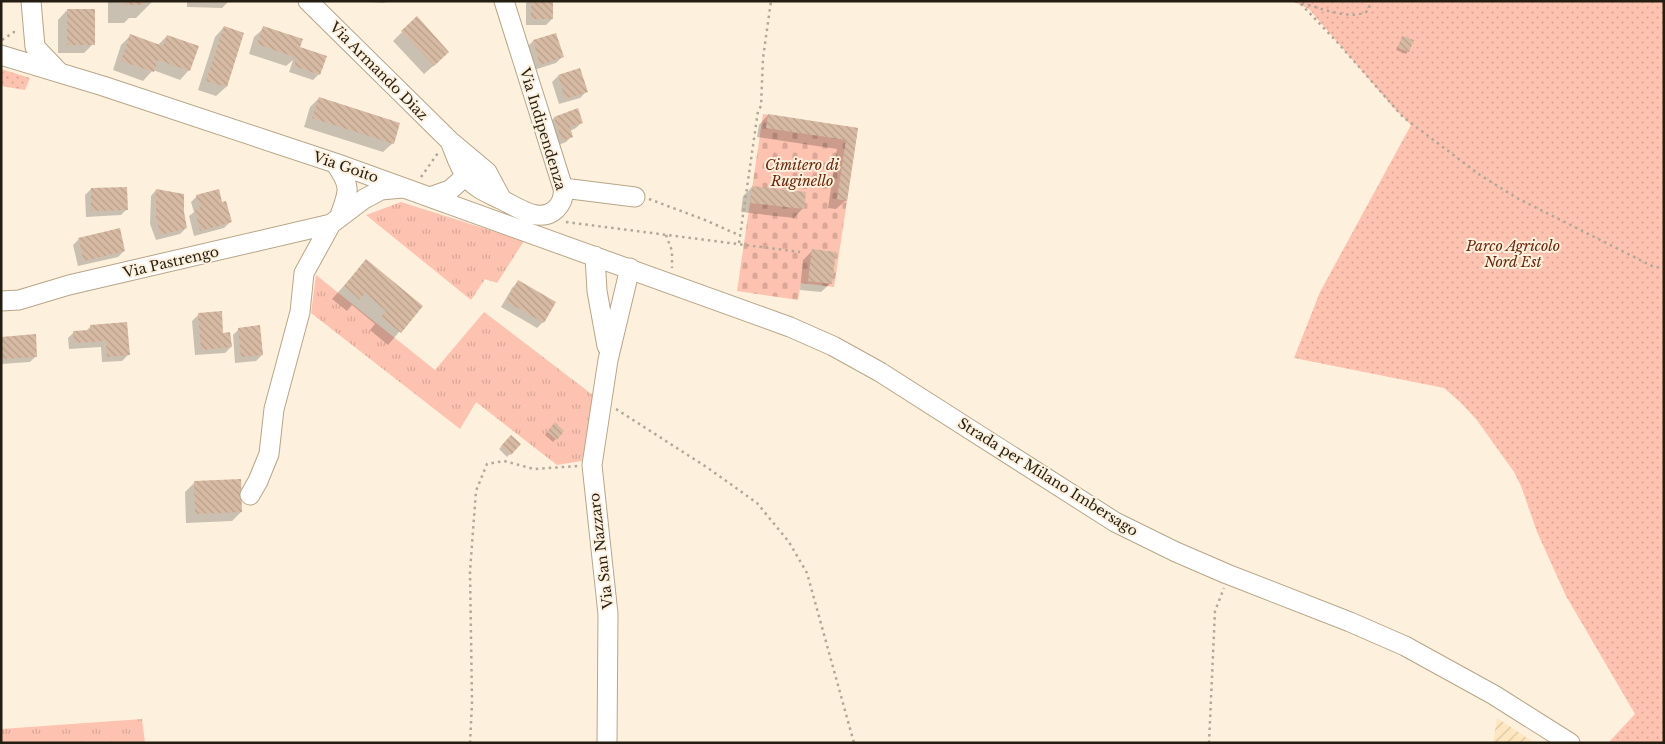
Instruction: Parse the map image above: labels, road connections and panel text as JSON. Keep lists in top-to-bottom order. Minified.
{"streets":{"street":["Via Armando Diaz","Via Indipendenza","Via Goito","Via Pastrengo","Strada per Milano Imbersago","Via San Nazzaro"]},"crossings":[["Via Armando Diaz","Via Indipendenza"],["Via Armando Diaz","Via Goito"],["Via Goito","Via Pastrengo"],["Via Goito","Strada per Milano Imbersago"],["Via Goito","Via San Nazzaro"],["Strada per Milano Imbersago","Via San Nazzaro"]],"parks":["Cimitero di Ruginello","Parco Agricolo Nord Est"]}
